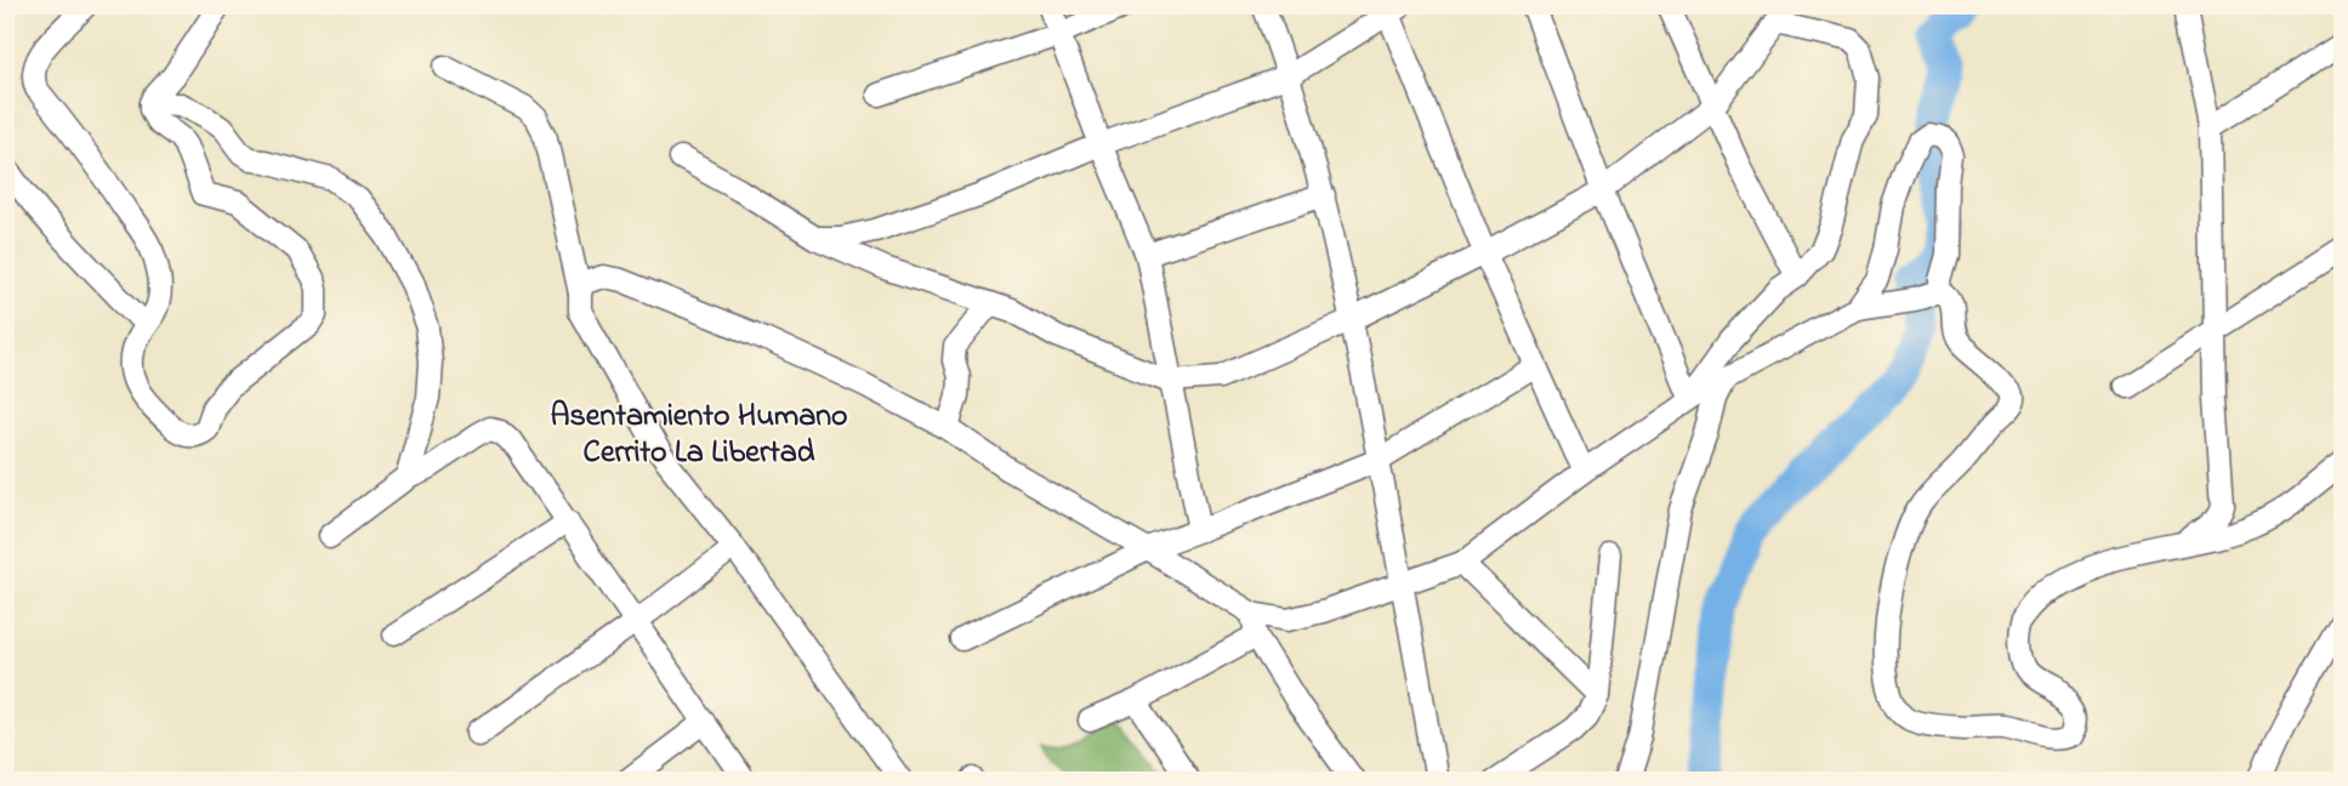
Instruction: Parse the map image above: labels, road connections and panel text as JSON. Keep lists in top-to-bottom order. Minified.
{"districts":["Asentamiento Humano Cerrito La Libertad"]}
